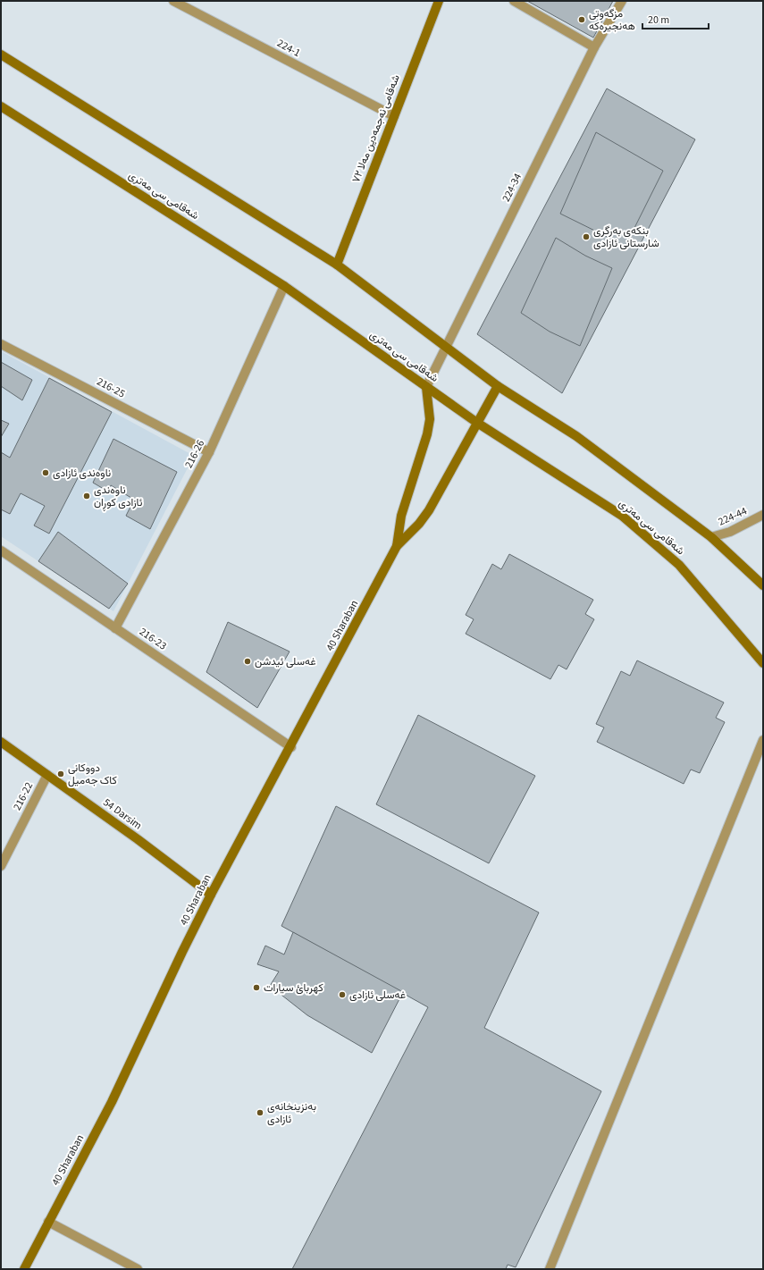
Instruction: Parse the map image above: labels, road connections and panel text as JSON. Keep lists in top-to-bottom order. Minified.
{"streets":{"main road":["شەقامی نەجمەدین مەلا ٧٢","شەقامی سی مەتری","40 Sharaban","54 Darsim"],"street":["224-1","224-34","216-25","216-26","224-44","216-23","216-22"]},"crossings":[["224-1","شەقامی نەجمەدین مەلا ٧٢"],["224-34","شەقامی سی مەتری"],["224-34","40 Sharaban"],["شەقامی سی مەتری","216-26"],["شەقامی سی مەتری","40 Sharaban"],["216-25","216-26"],["216-26","216-23"],["40 Sharaban","216-23"],["40 Sharaban","54 Darsim"],["216-22","54 Darsim"]],"places":["مزگەوتی ھەنجیرەکە","بنکەی بەرگری شارستانی ئازادی","ناوەندی ئازادی","ناوەندی ئازادی کوڕان","غەسلی ئیدشن","دووکانی کاک جەمیل","کهربائ سیارات","غەسلی ئازادی","بەنزینخانەی ئازادی"],"scale_bar":"20 m"}
